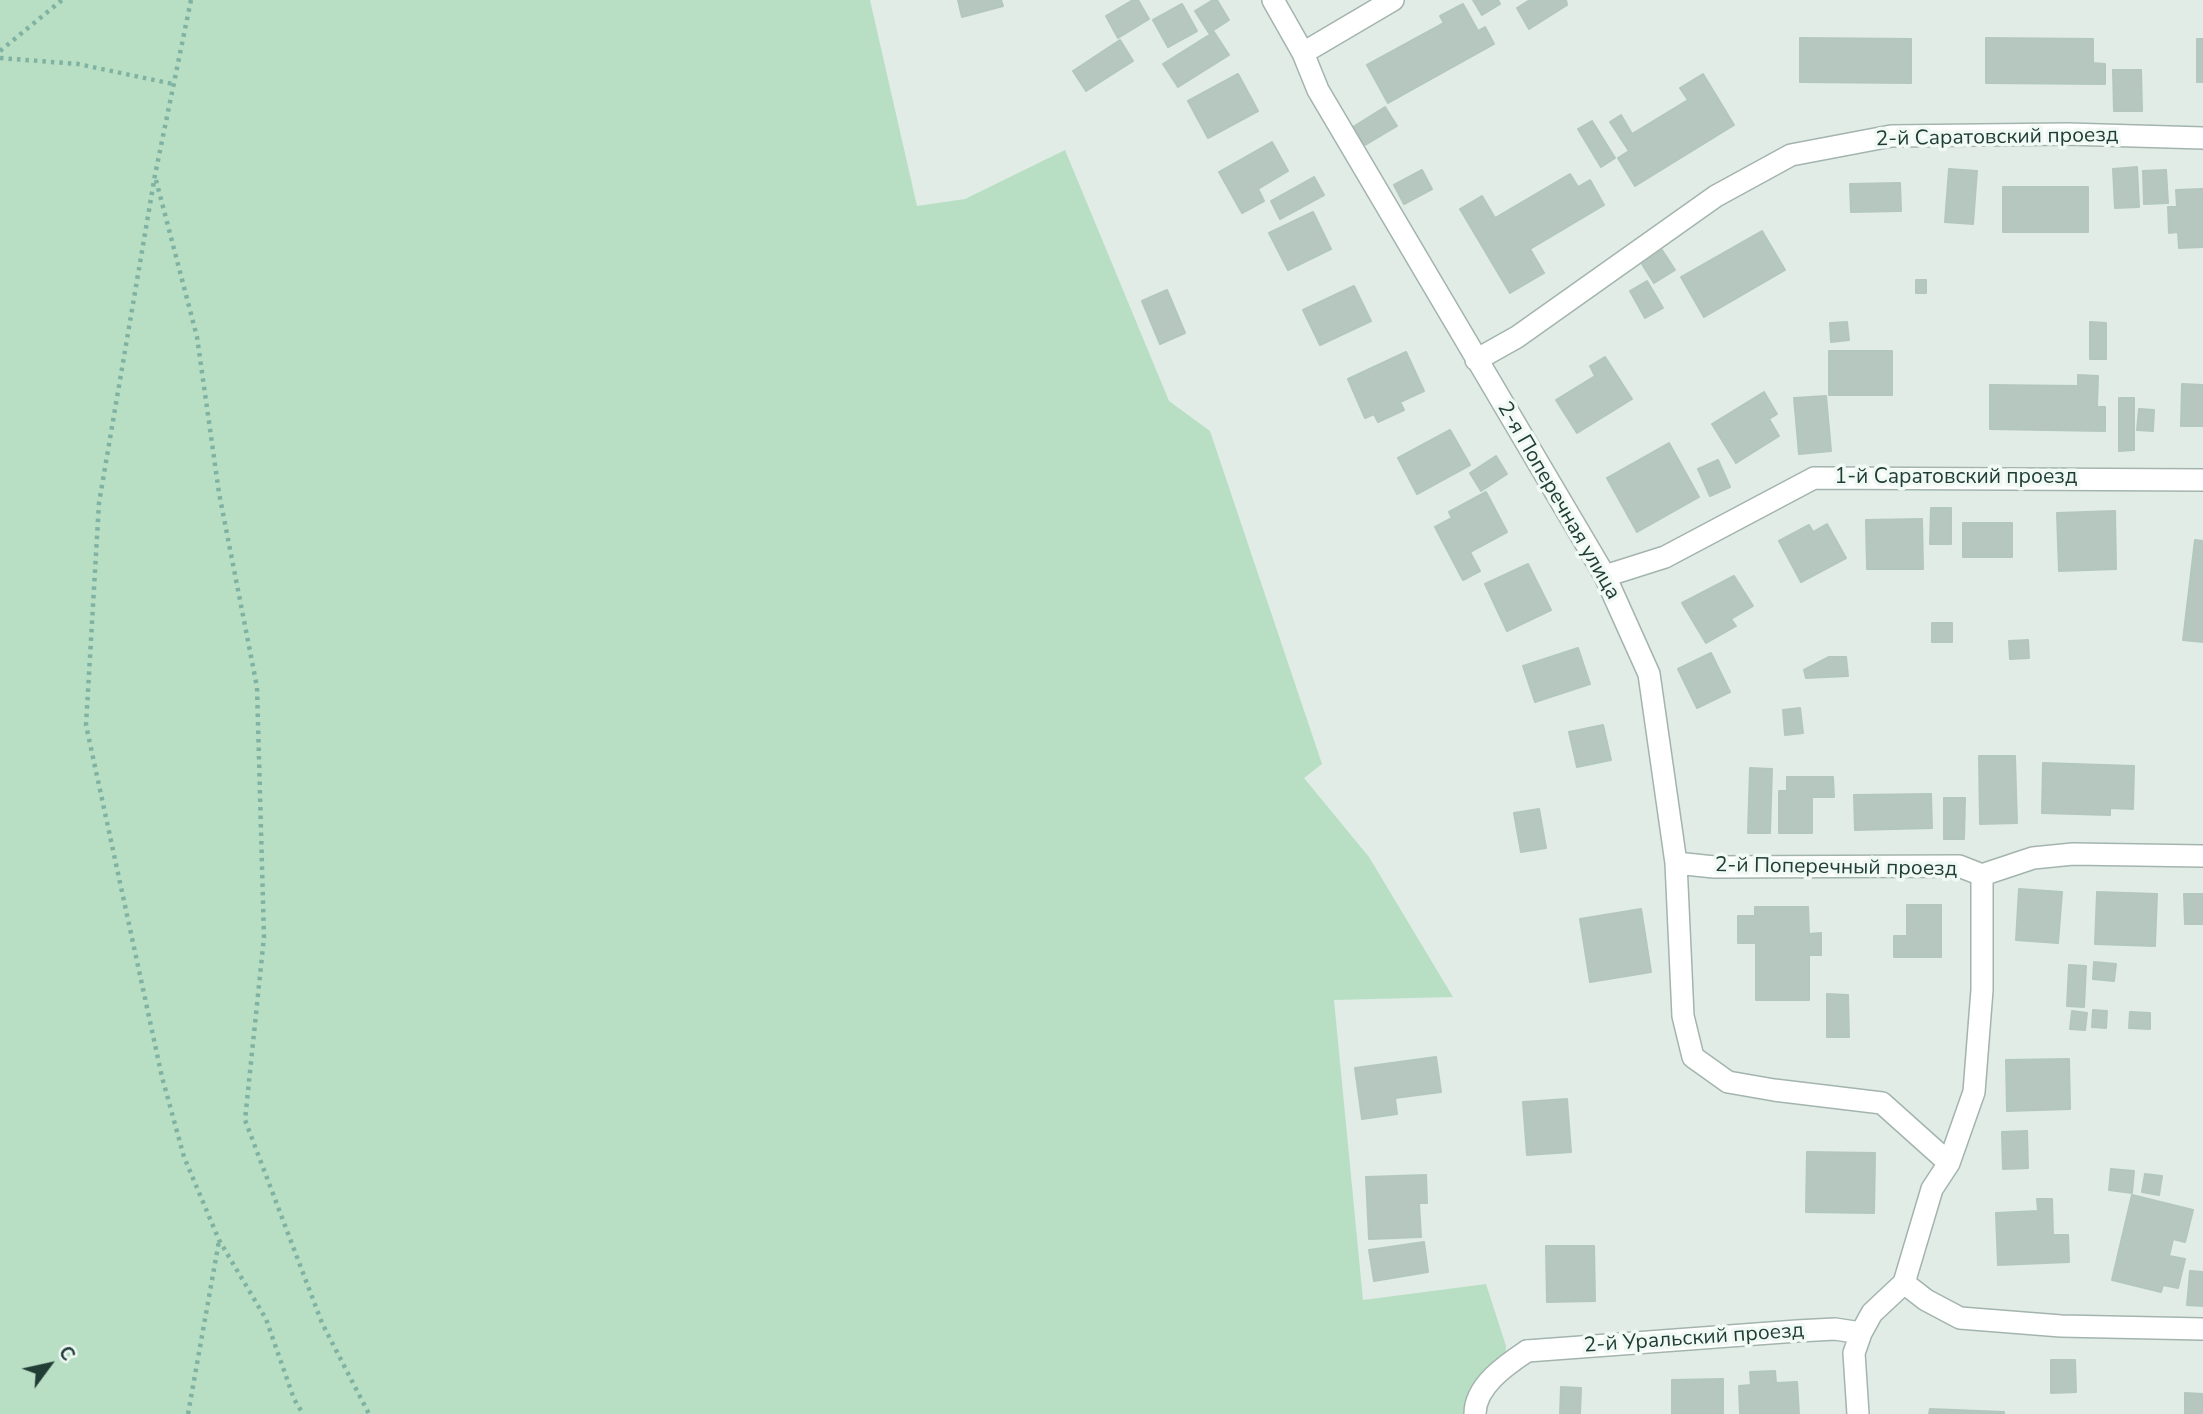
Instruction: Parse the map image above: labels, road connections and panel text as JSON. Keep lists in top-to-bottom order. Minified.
{"streets":{"street":["2-й Саратовский проезд","1-й Саратовский проезд","2-я Поперечная улица","2-й Поперечный проезд","2-й Уральский проезд"]},"crossings":[["2-й Саратовский проезд","2-я Поперечная улица"],["1-й Саратовский проезд","2-я Поперечная улица"],["2-я Поперечная улица","2-й Поперечный проезд"]],"north":"top right"}
